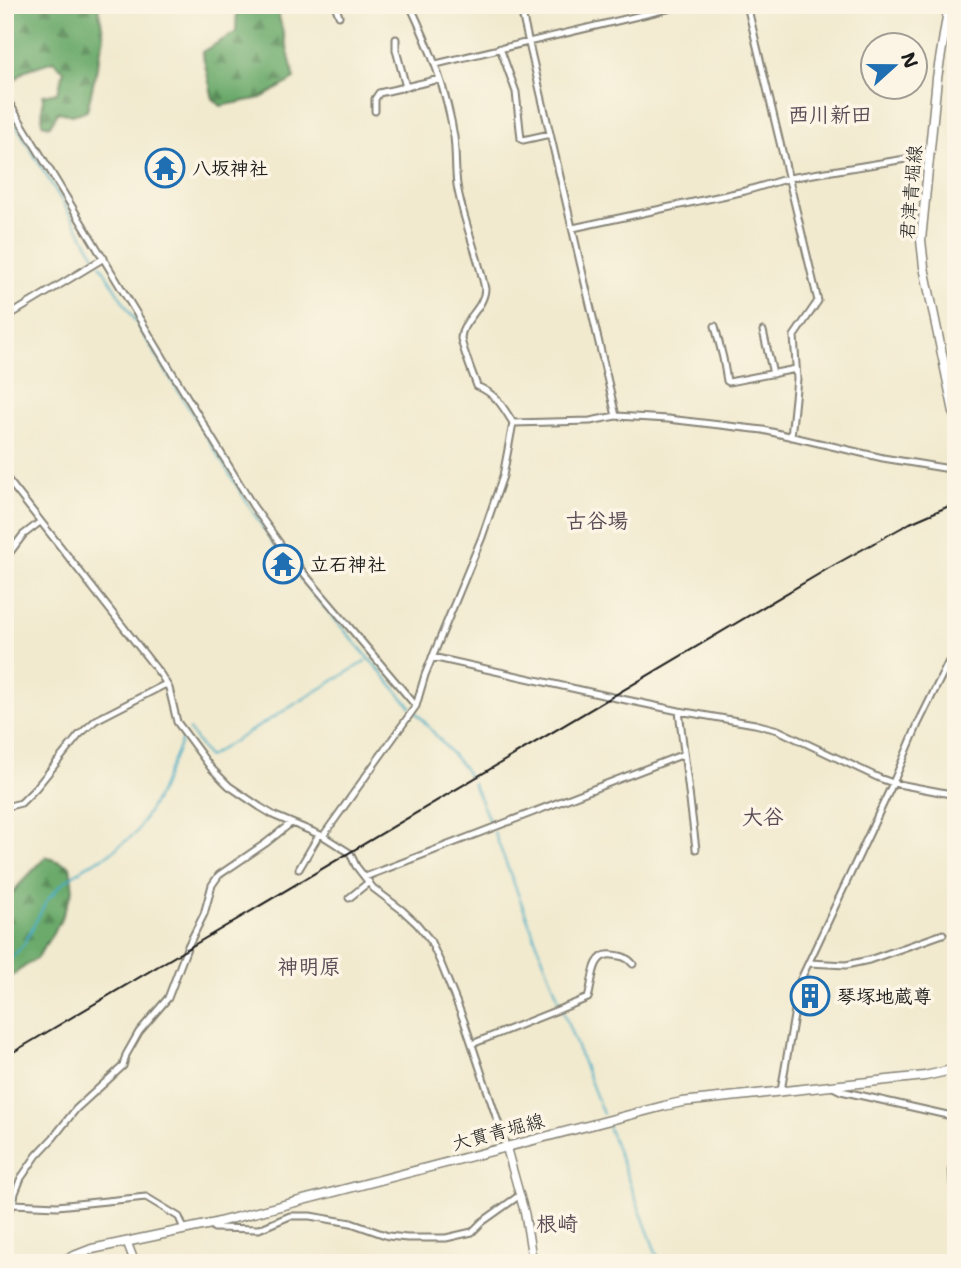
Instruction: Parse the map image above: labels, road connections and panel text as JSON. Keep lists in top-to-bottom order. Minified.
{"streets":{"main road":["君津青堀線","大貫青堀線"]},"districts":["西川新田","古谷場","大谷","神明原","根崎"],"places":{"temple":["八坂神社","立石神社"],"building":["琴塚地蔵尊"]},"north":"right"}
